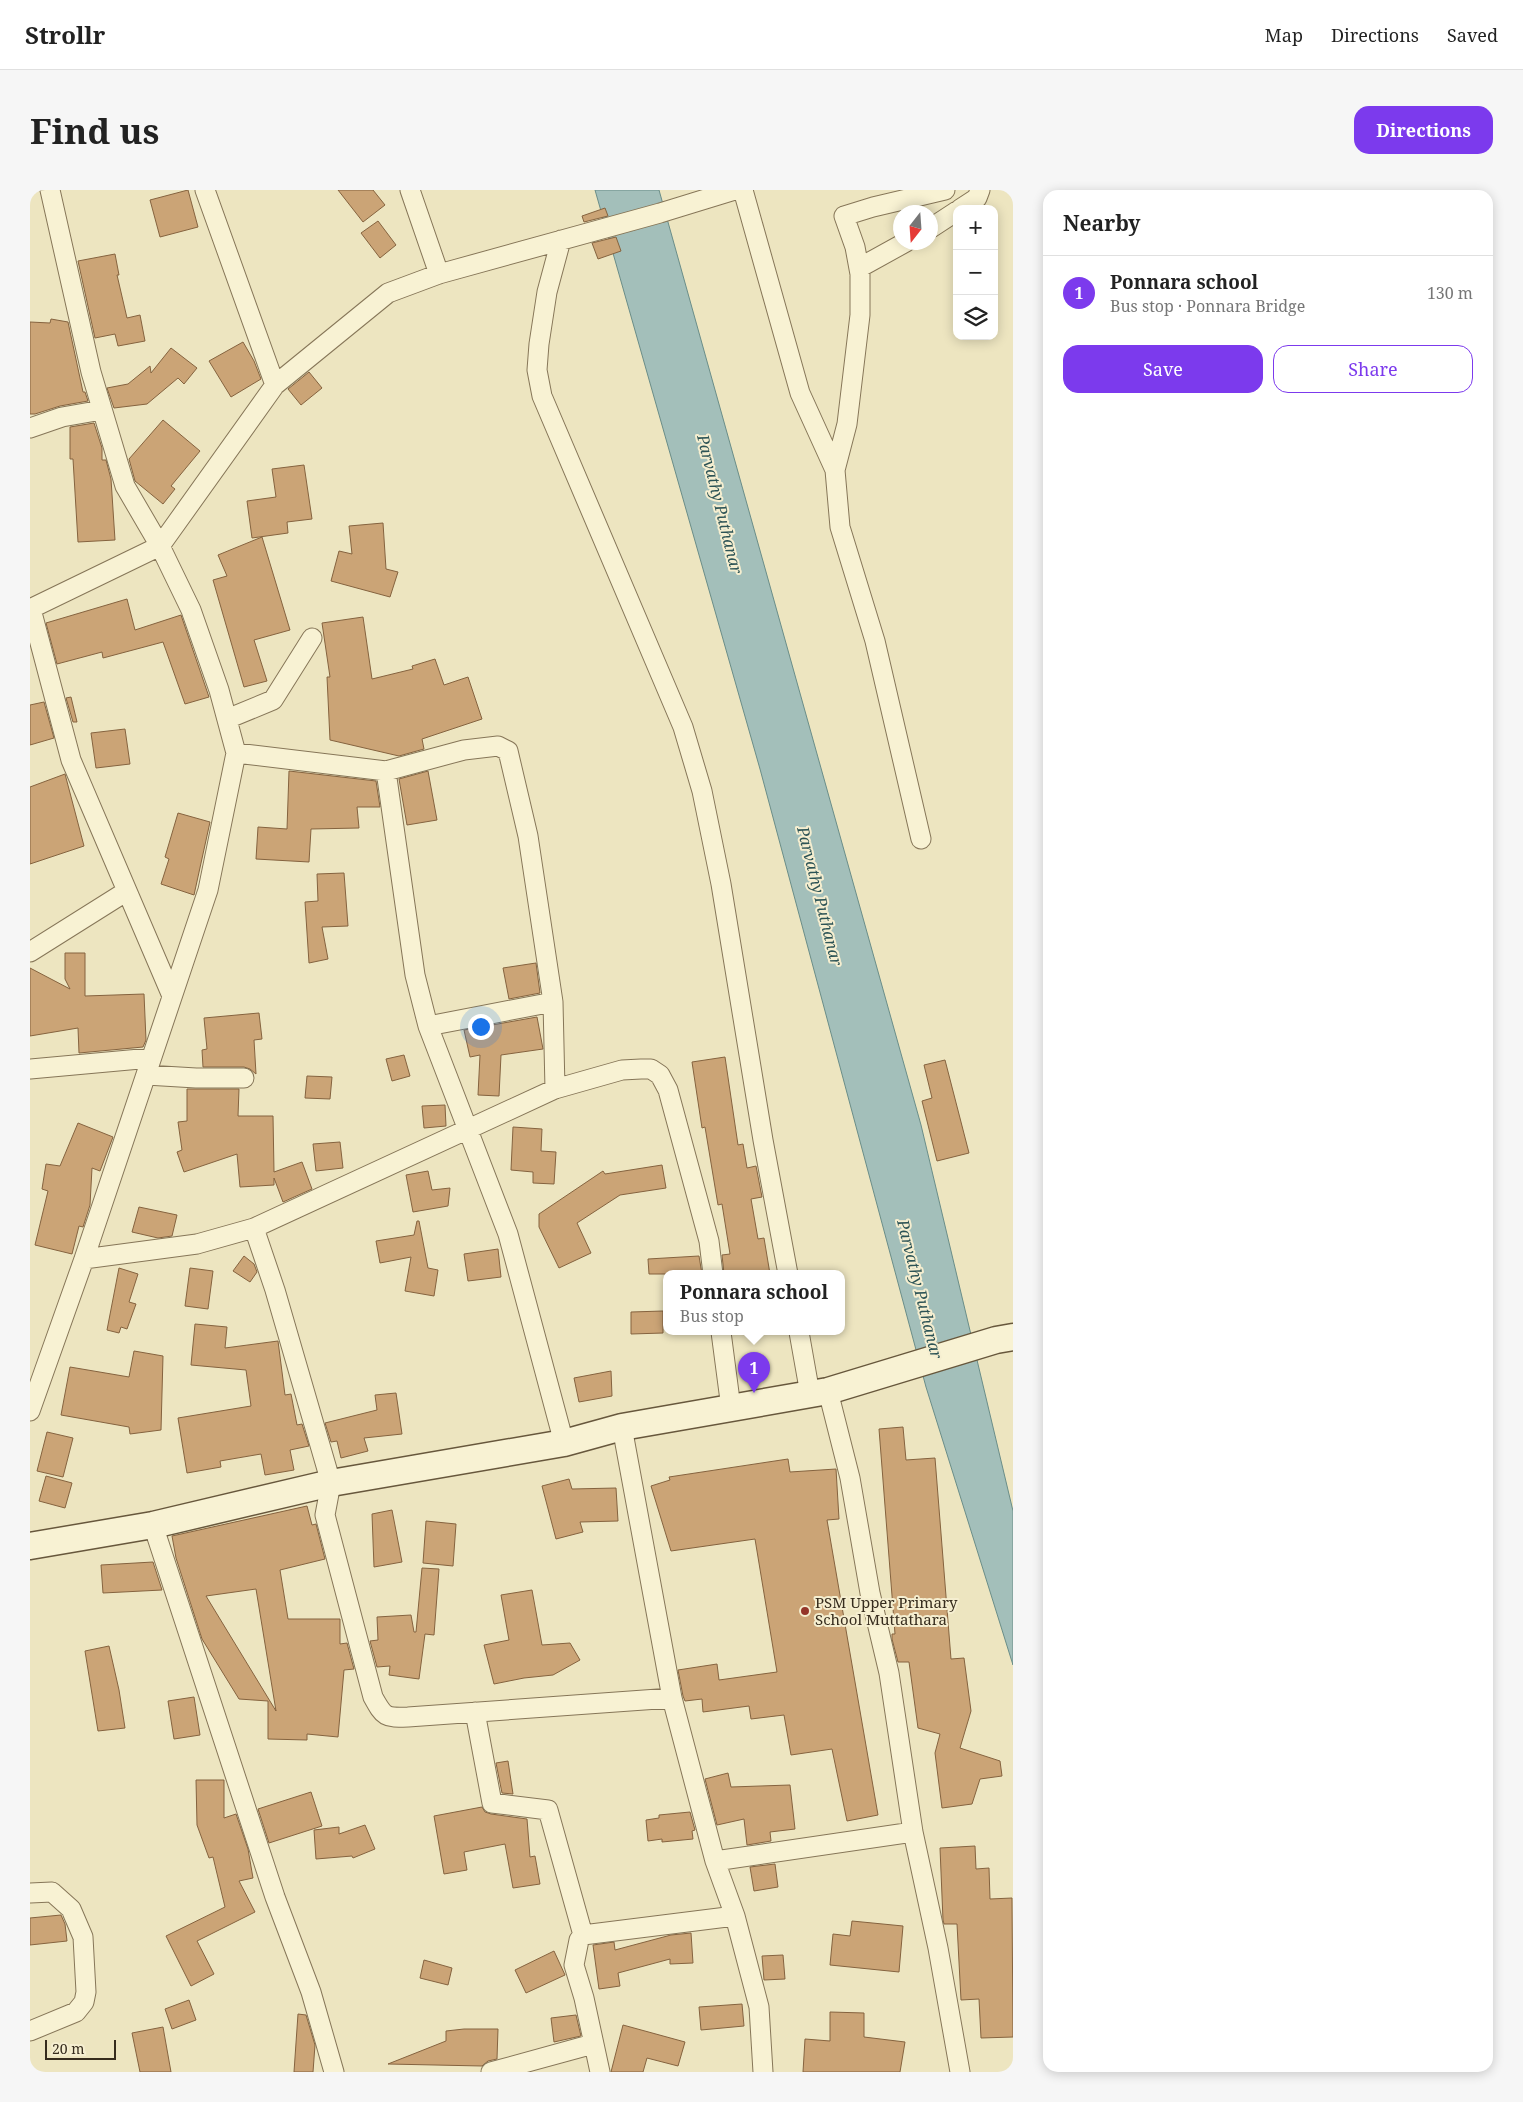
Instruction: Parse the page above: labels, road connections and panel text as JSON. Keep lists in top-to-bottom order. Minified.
{"water":["Parvathy Puthanar"],"places":["PSM Upper Primary School Muttathara"],"scale_bar":"20 m","north":"bottom","page":{"header":"Strollr","nav":["Map","Directions","Saved"],"buttons":["Directions",["Save","Share"]],"title":"Find us","heading":"Nearby","map_buttons":["+","−"],"list":[{"mark":"1","name":"Ponnara school","note":"Bus stop · Ponnara Bridge","value":"130 m"}],"popup":["Ponnara school","Bus stop"],"pins":"1","scale":"20 m"}}
